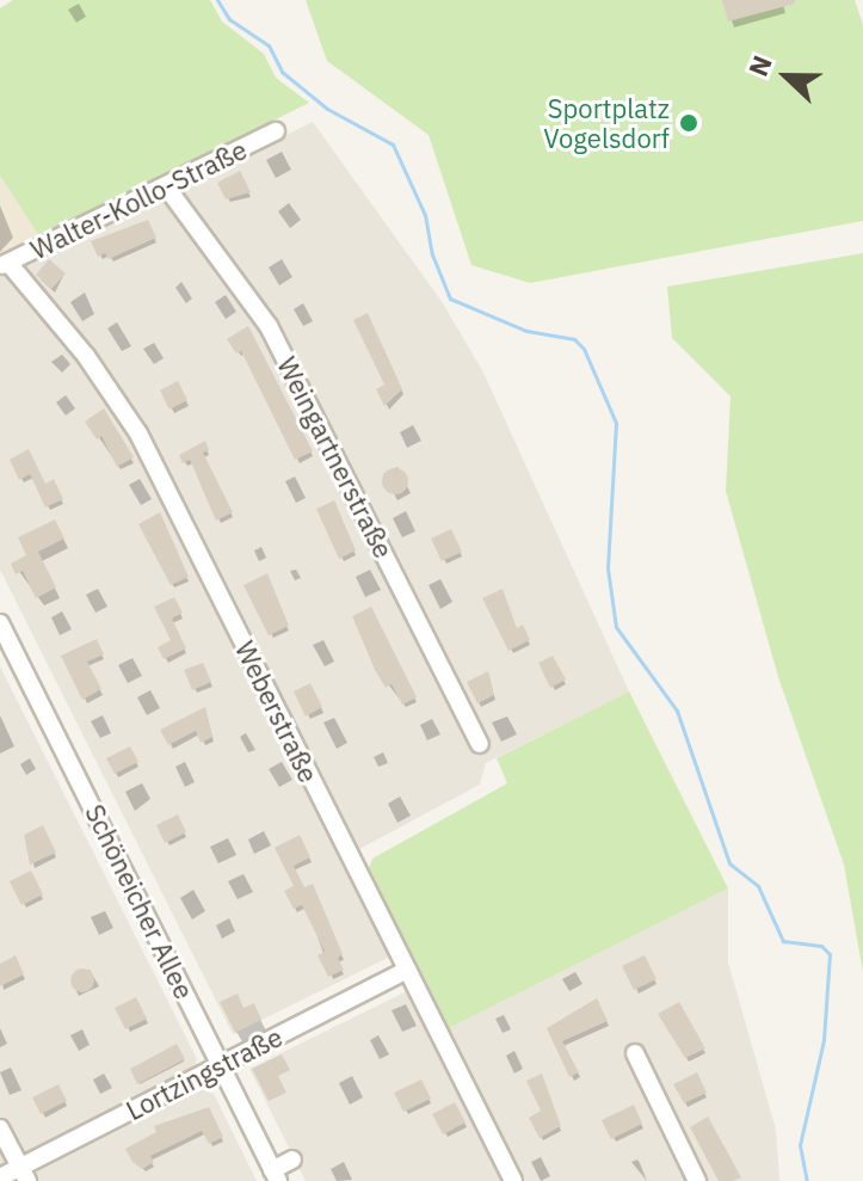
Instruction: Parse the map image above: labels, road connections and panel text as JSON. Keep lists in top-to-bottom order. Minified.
{"streets":{"street":["Walter-Kollo-Straße","Weingartnerstraße","Weberstraße","Schöneicher Allee","Lortzingstraße"]},"crossings":[["Walter-Kollo-Straße","Weingartnerstraße"],["Walter-Kollo-Straße","Weberstraße"],["Weberstraße","Lortzingstraße"],["Schöneicher Allee","Lortzingstraße"]],"places":["Sportplatz Vogelsdorf"],"north":"left"}
